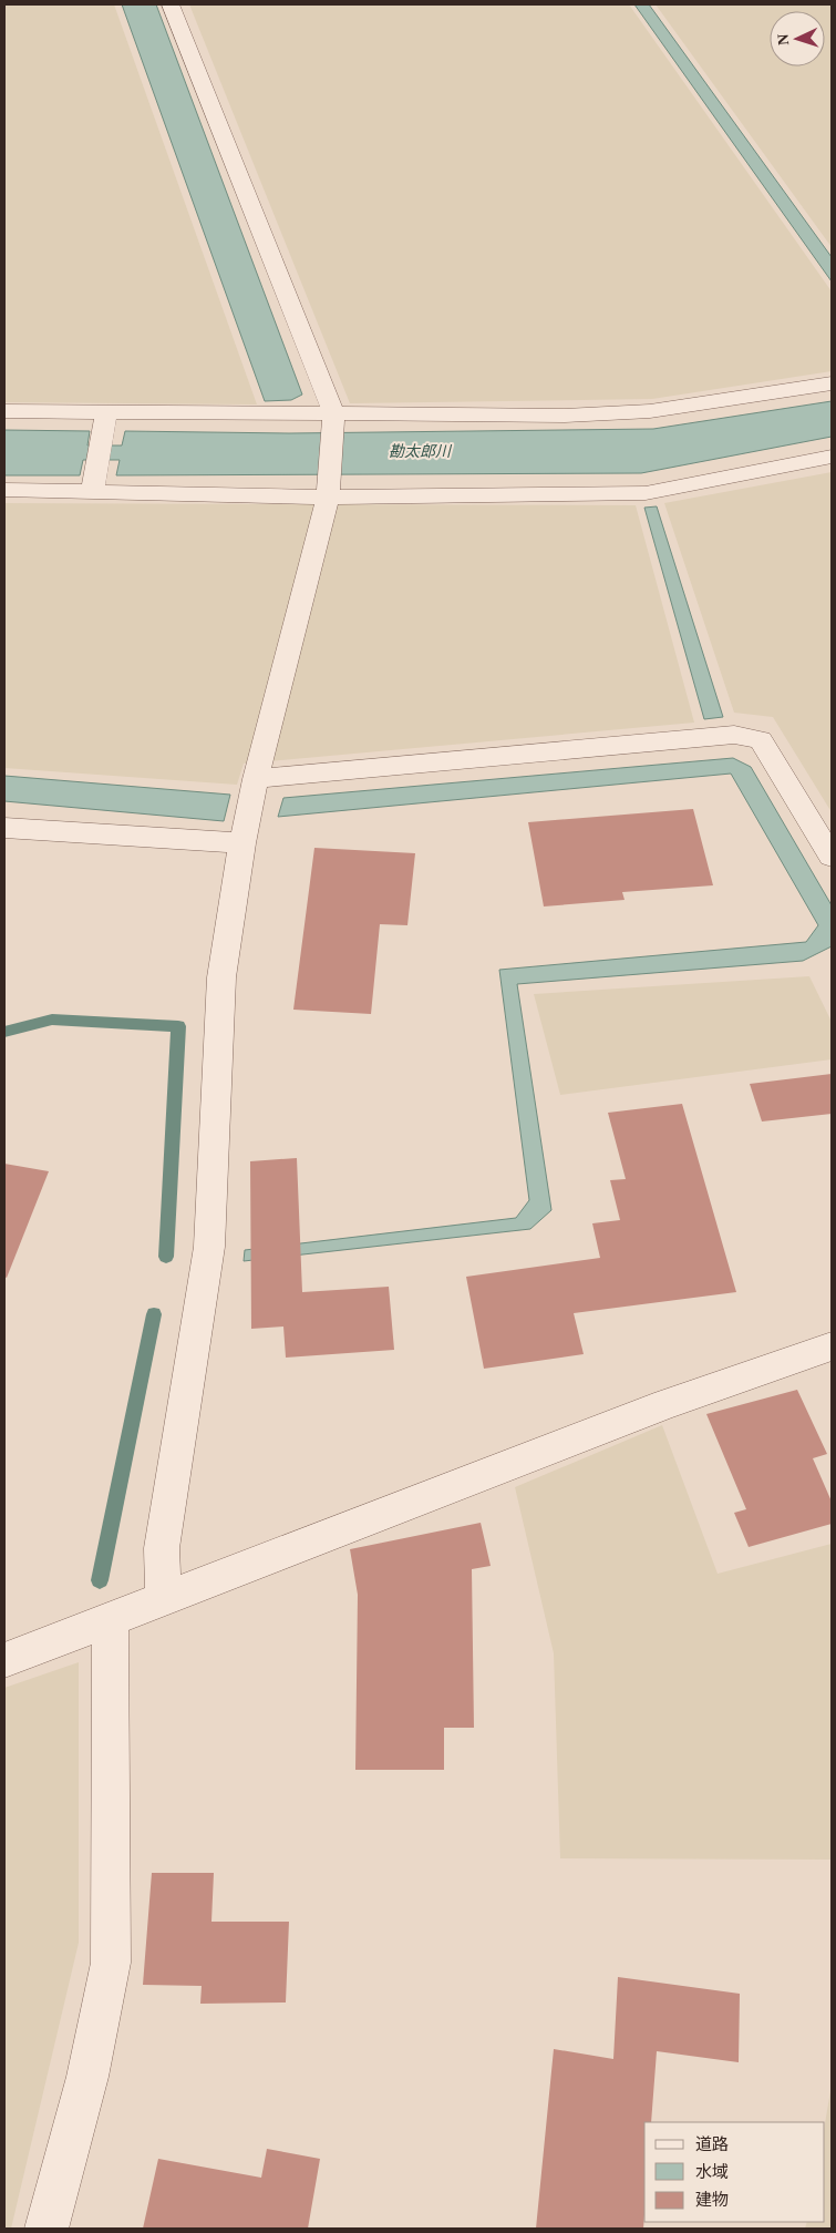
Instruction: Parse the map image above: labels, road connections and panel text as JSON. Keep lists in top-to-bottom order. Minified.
{"water":["勘太郎川"],"legend":["道路","水域","建物"],"north":"left"}
